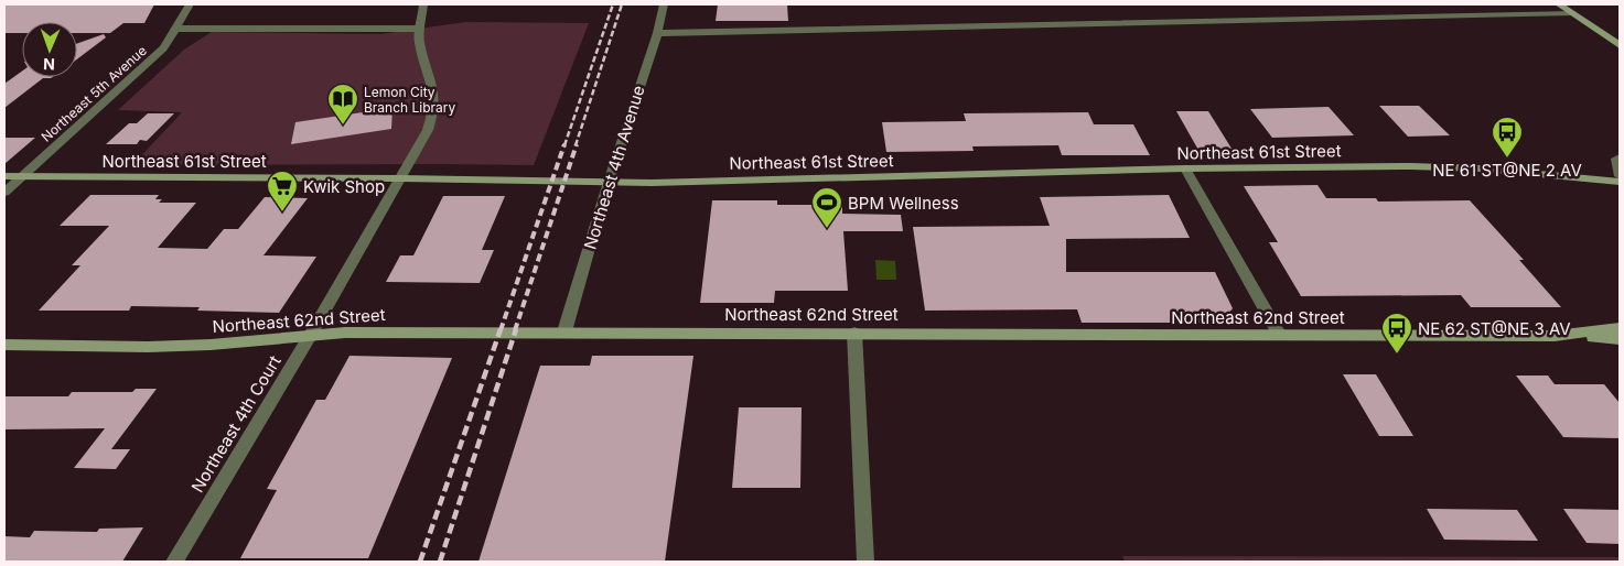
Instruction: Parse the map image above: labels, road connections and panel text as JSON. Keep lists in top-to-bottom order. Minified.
{"streets":{"main road":["Northeast 61st Street","Northeast 62nd Street"],"street":["Northeast 5th Avenue","Northeast 4th Avenue","Northeast 4th Court"]},"crossings":[["Northeast 5th Avenue","Northeast 61st Street"],["Northeast 61st Street","Northeast 4th Avenue"],["Northeast 61st Street","Northeast 4th Court"],["Northeast 4th Avenue","Northeast 62nd Street"],["Northeast 62nd Street","Northeast 4th Court"]],"places":{"library":["Lemon City Branch Library"],"bus stop":["NE 61 ST@NE 2 AV","NE 62 ST@NE 3 AV"],"supermarket":["Kwik Shop"],"sports":["BPM Wellness"]},"north":"bottom"}
